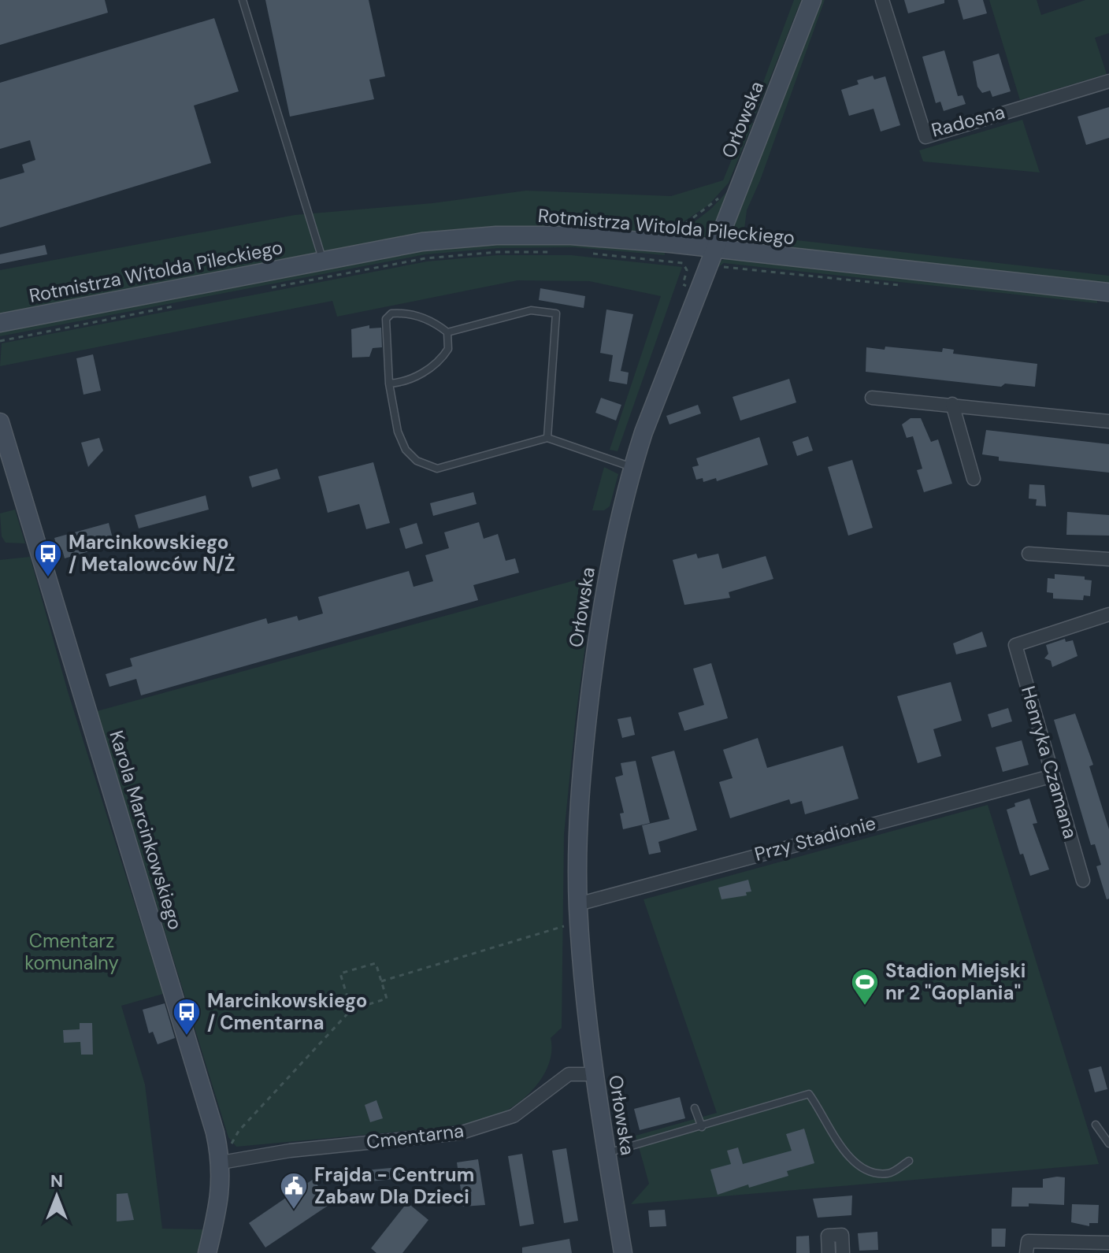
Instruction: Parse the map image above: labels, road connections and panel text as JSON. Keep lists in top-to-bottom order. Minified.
{"streets":{"street":["Orłowska","Radosna","Rotmistrza Witolda Pileckiego","Henryka Czamana","Karola Marcinkowskiego","Przy Stadionie","Cmentarna"]},"crossings":[["Orłowska","Rotmistrza Witolda Pileckiego"],["Orłowska","Przy Stadionie"],["Orłowska","Cmentarna"],["Henryka Czamana","Przy Stadionie"],["Karola Marcinkowskiego","Cmentarna"]],"parks":["Cmentarz komunalny"],"places":{"bus stop":["Marcinkowskiego / Metalowców N/Ż","Marcinkowskiego / Cmentarna"],"sports":["Stadion Miejski nr 2 \"Goplania\""],"public building":["Frajda - Centrum Zabaw Dla Dzieci"]},"north":"top"}
